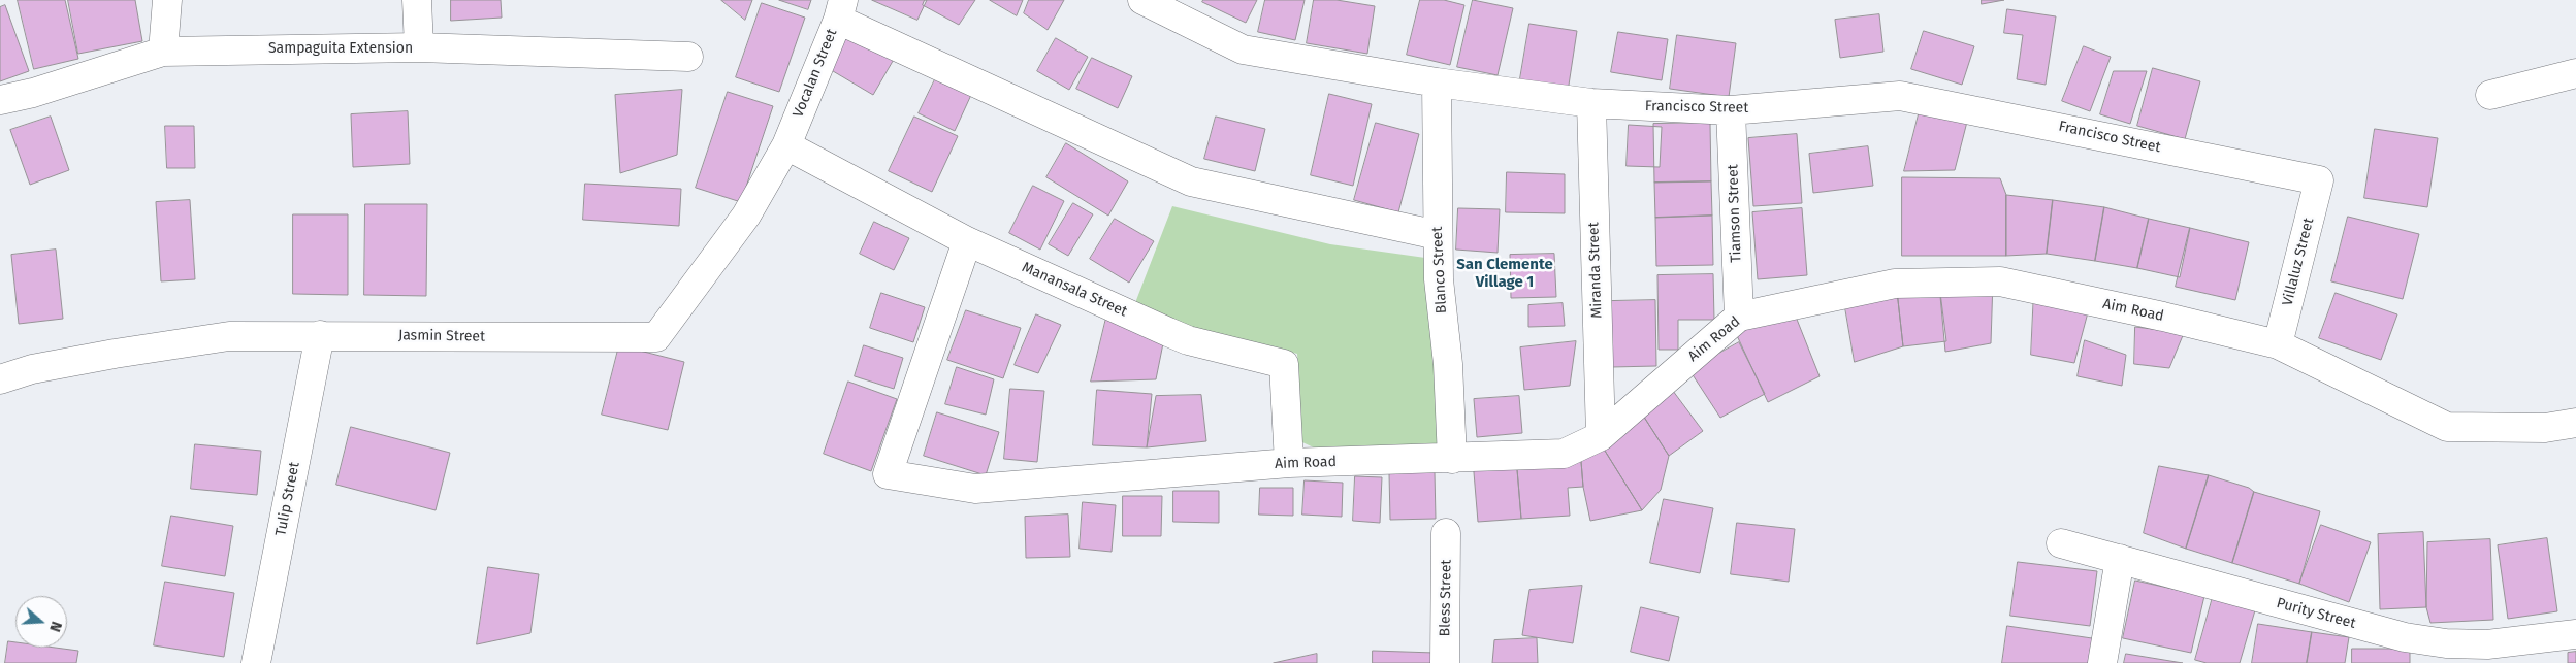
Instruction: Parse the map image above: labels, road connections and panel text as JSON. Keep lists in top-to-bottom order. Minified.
{"streets":{"street":["Sampaguita Extension","Vocalan Street","Francisco Street","Tiamson Street","Villaluz Street","Blanco Street","Miranda Street","Manansala Street","Aim Road","Jasmin Street","Tulip Street","Bless Street","Purity Street"]},"crossings":[["Vocalan Street","Manansala Street"],["Vocalan Street","Jasmin Street"],["Francisco Street","Tiamson Street"],["Francisco Street","Villaluz Street"],["Francisco Street","Blanco Street"],["Francisco Street","Miranda Street"],["Tiamson Street","Aim Road"],["Villaluz Street","Aim Road"],["Blanco Street","Aim Road"],["Miranda Street","Aim Road"],["Manansala Street","Aim Road"],["Manansala Street","Jasmin Street"],["Jasmin Street","Tulip Street"]],"districts":["San Clemente Village 1"],"north":"right"}
